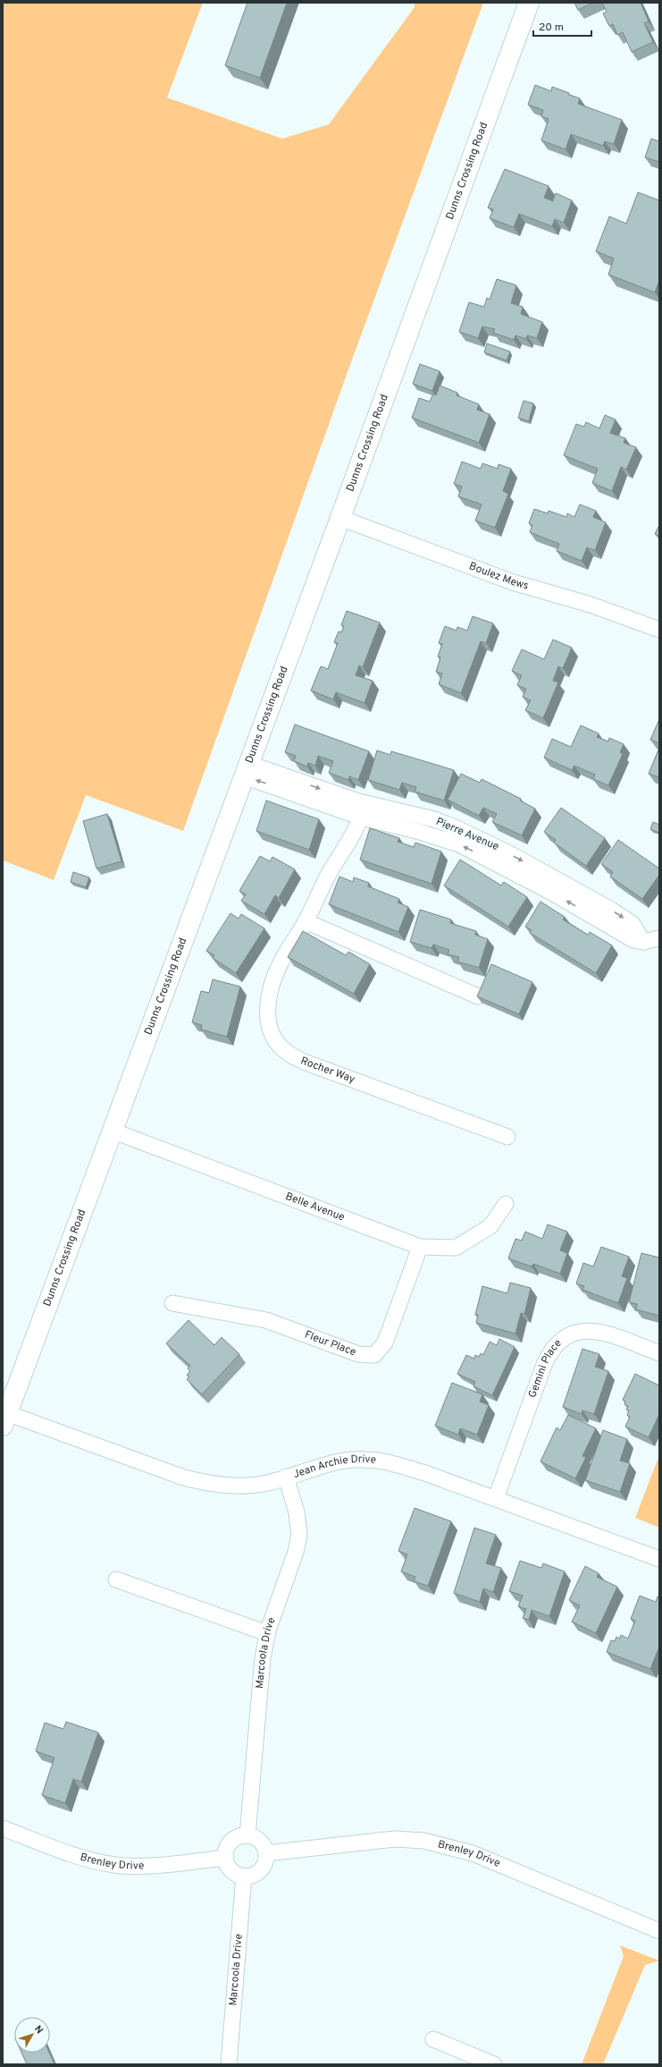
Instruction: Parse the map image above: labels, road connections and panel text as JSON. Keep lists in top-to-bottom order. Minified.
{"streets":{"street":["Dunns Crossing Road","Boulez Mews","Pierre Avenue","Rocher Way","Belle Avenue","Fleur Place","Gemini Place","Jean Archie Drive","Marcoola Drive","Brenley Drive"]},"crossings":[["Dunns Crossing Road","Boulez Mews"],["Dunns Crossing Road","Pierre Avenue"],["Dunns Crossing Road","Belle Avenue"],["Dunns Crossing Road","Jean Archie Drive"],["Pierre Avenue","Rocher Way"],["Belle Avenue","Fleur Place"],["Gemini Place","Jean Archie Drive"],["Jean Archie Drive","Marcoola Drive"],["Marcoola Drive","Brenley Drive"]],"scale_bar":"20 m","north":"top right"}
